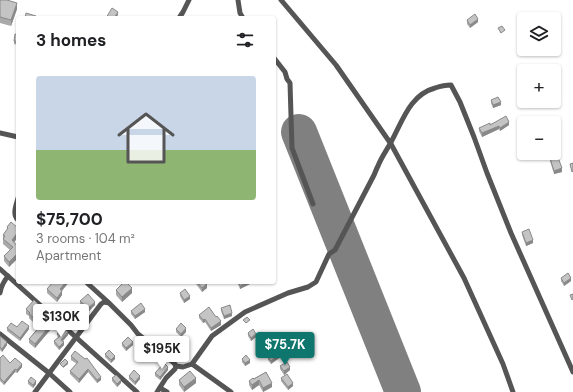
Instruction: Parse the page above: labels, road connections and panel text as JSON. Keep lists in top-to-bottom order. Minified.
{"page":{"map_buttons":["+","−"],"heading":"3 homes","list":[{"name":"$75,700","note":"3 rooms · 104 m² · Apartment"}],"price":["$130K","$75.7K","$195K"]}}
